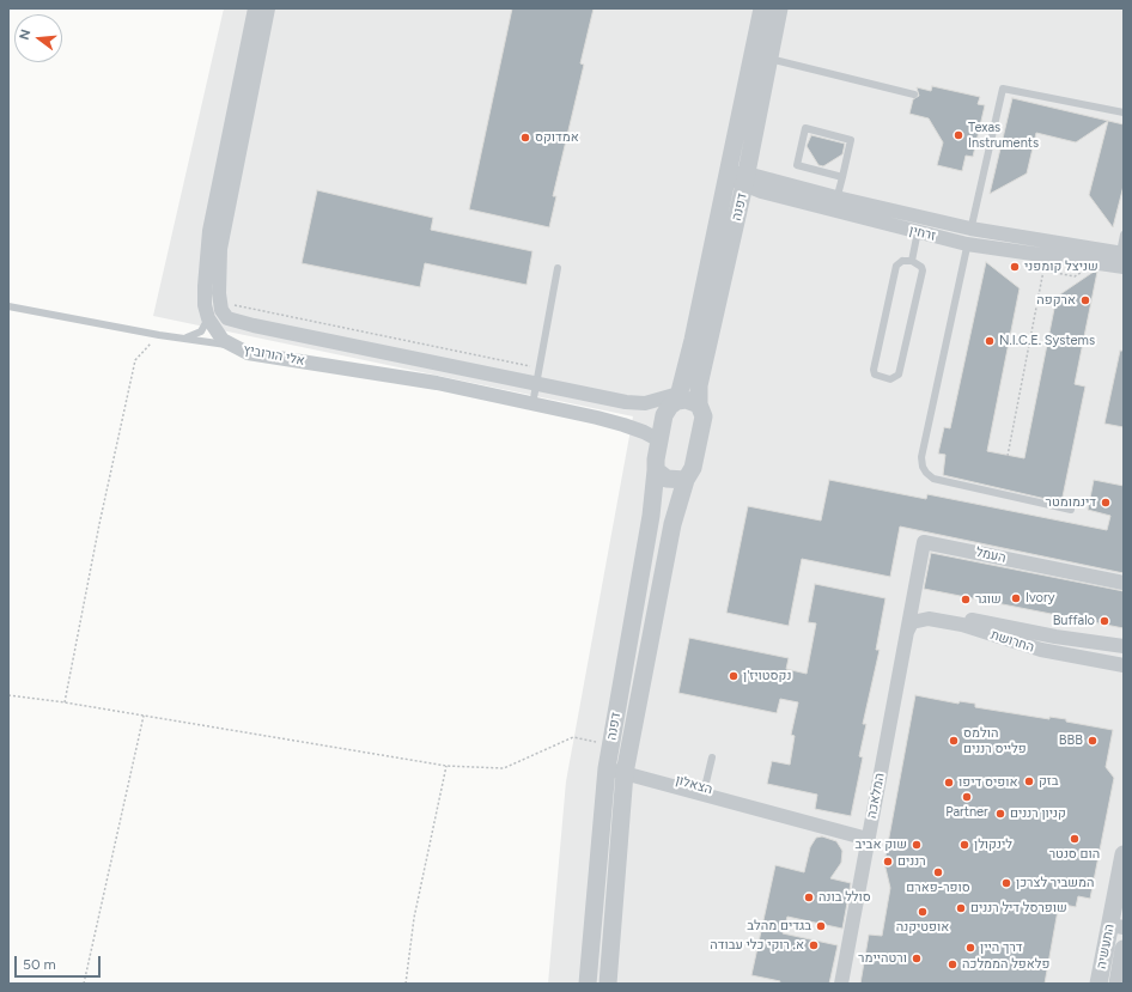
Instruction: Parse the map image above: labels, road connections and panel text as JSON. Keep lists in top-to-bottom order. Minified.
{"streets":{"street":["דפנה","זרחין","אלי הורוביץ","העמל","החרושת","הצאלון","המלאכה","התעשיה"]},"crossings":[["דפנה","זרחין"],["דפנה","אלי הורוביץ"],["דפנה","הצאלון"],["העמל","החרושת"],["העמל","המלאכה"],["החרושת","המלאכה"],["הצאלון","המלאכה"]],"places":["Texas Instruments","אמדוקס","שניצל קומפני","ארקפה","N.I.C.E. Systems","דינמומטר","Ivory","שוגר","Buffalo","נקסטויז'ן","הולמס פלייס רננים","BBB","בזק","אופיס דיפו","Partner","קניון רננים","הום סנטר","שוק אביב","לינקולן","רננים","סופר-פארם","המשביר לצרכן","סולל בונה","שופרסל דיל רננים","אופטיקנה","בגדים מהלב","א. רוקי כלי עבודה","דרך היין","ורטהיימר","פלאפל הממלכה"],"scale_bar":"50 m","north":"left"}
